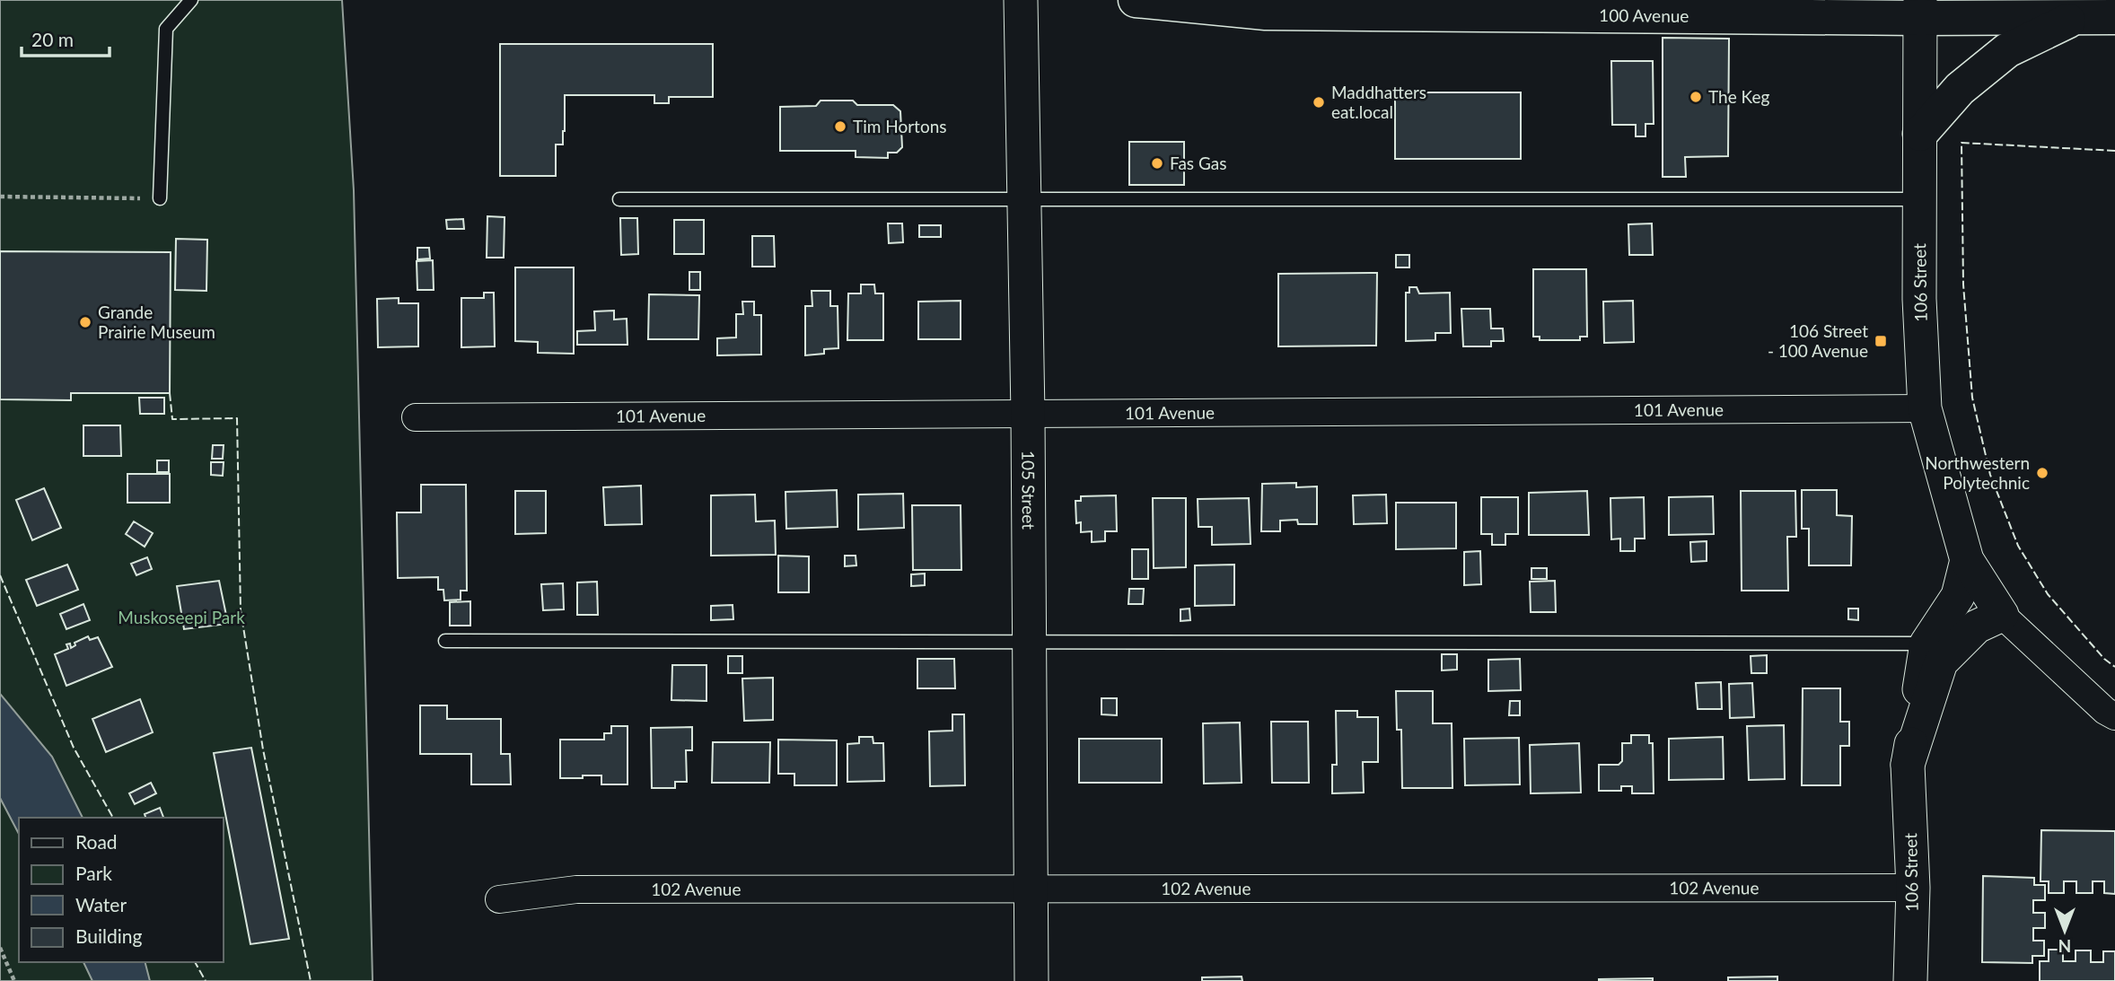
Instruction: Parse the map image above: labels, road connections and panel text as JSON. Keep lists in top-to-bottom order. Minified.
{"streets":{"main road":["100 Avenue"],"street":["106 Street","101 Avenue","105 Street","102 Avenue"]},"crossings":[["100 Avenue","106 Street"],["106 Street","101 Avenue"],["106 Street","102 Avenue"],["101 Avenue","105 Street"],["105 Street","102 Avenue"]],"parks":["Muskoseepi Park"],"places":{"other":["The Keg","Maddhatters eat.local","Tim Hortons","Fas Gas","Grande Prairie Museum","Northwestern Polytechnic"],"transit":["106 Street - 100 Avenue"]},"legend":["Road","Park","Water","Building"],"scale_bar":"20 m","north":"bottom"}
